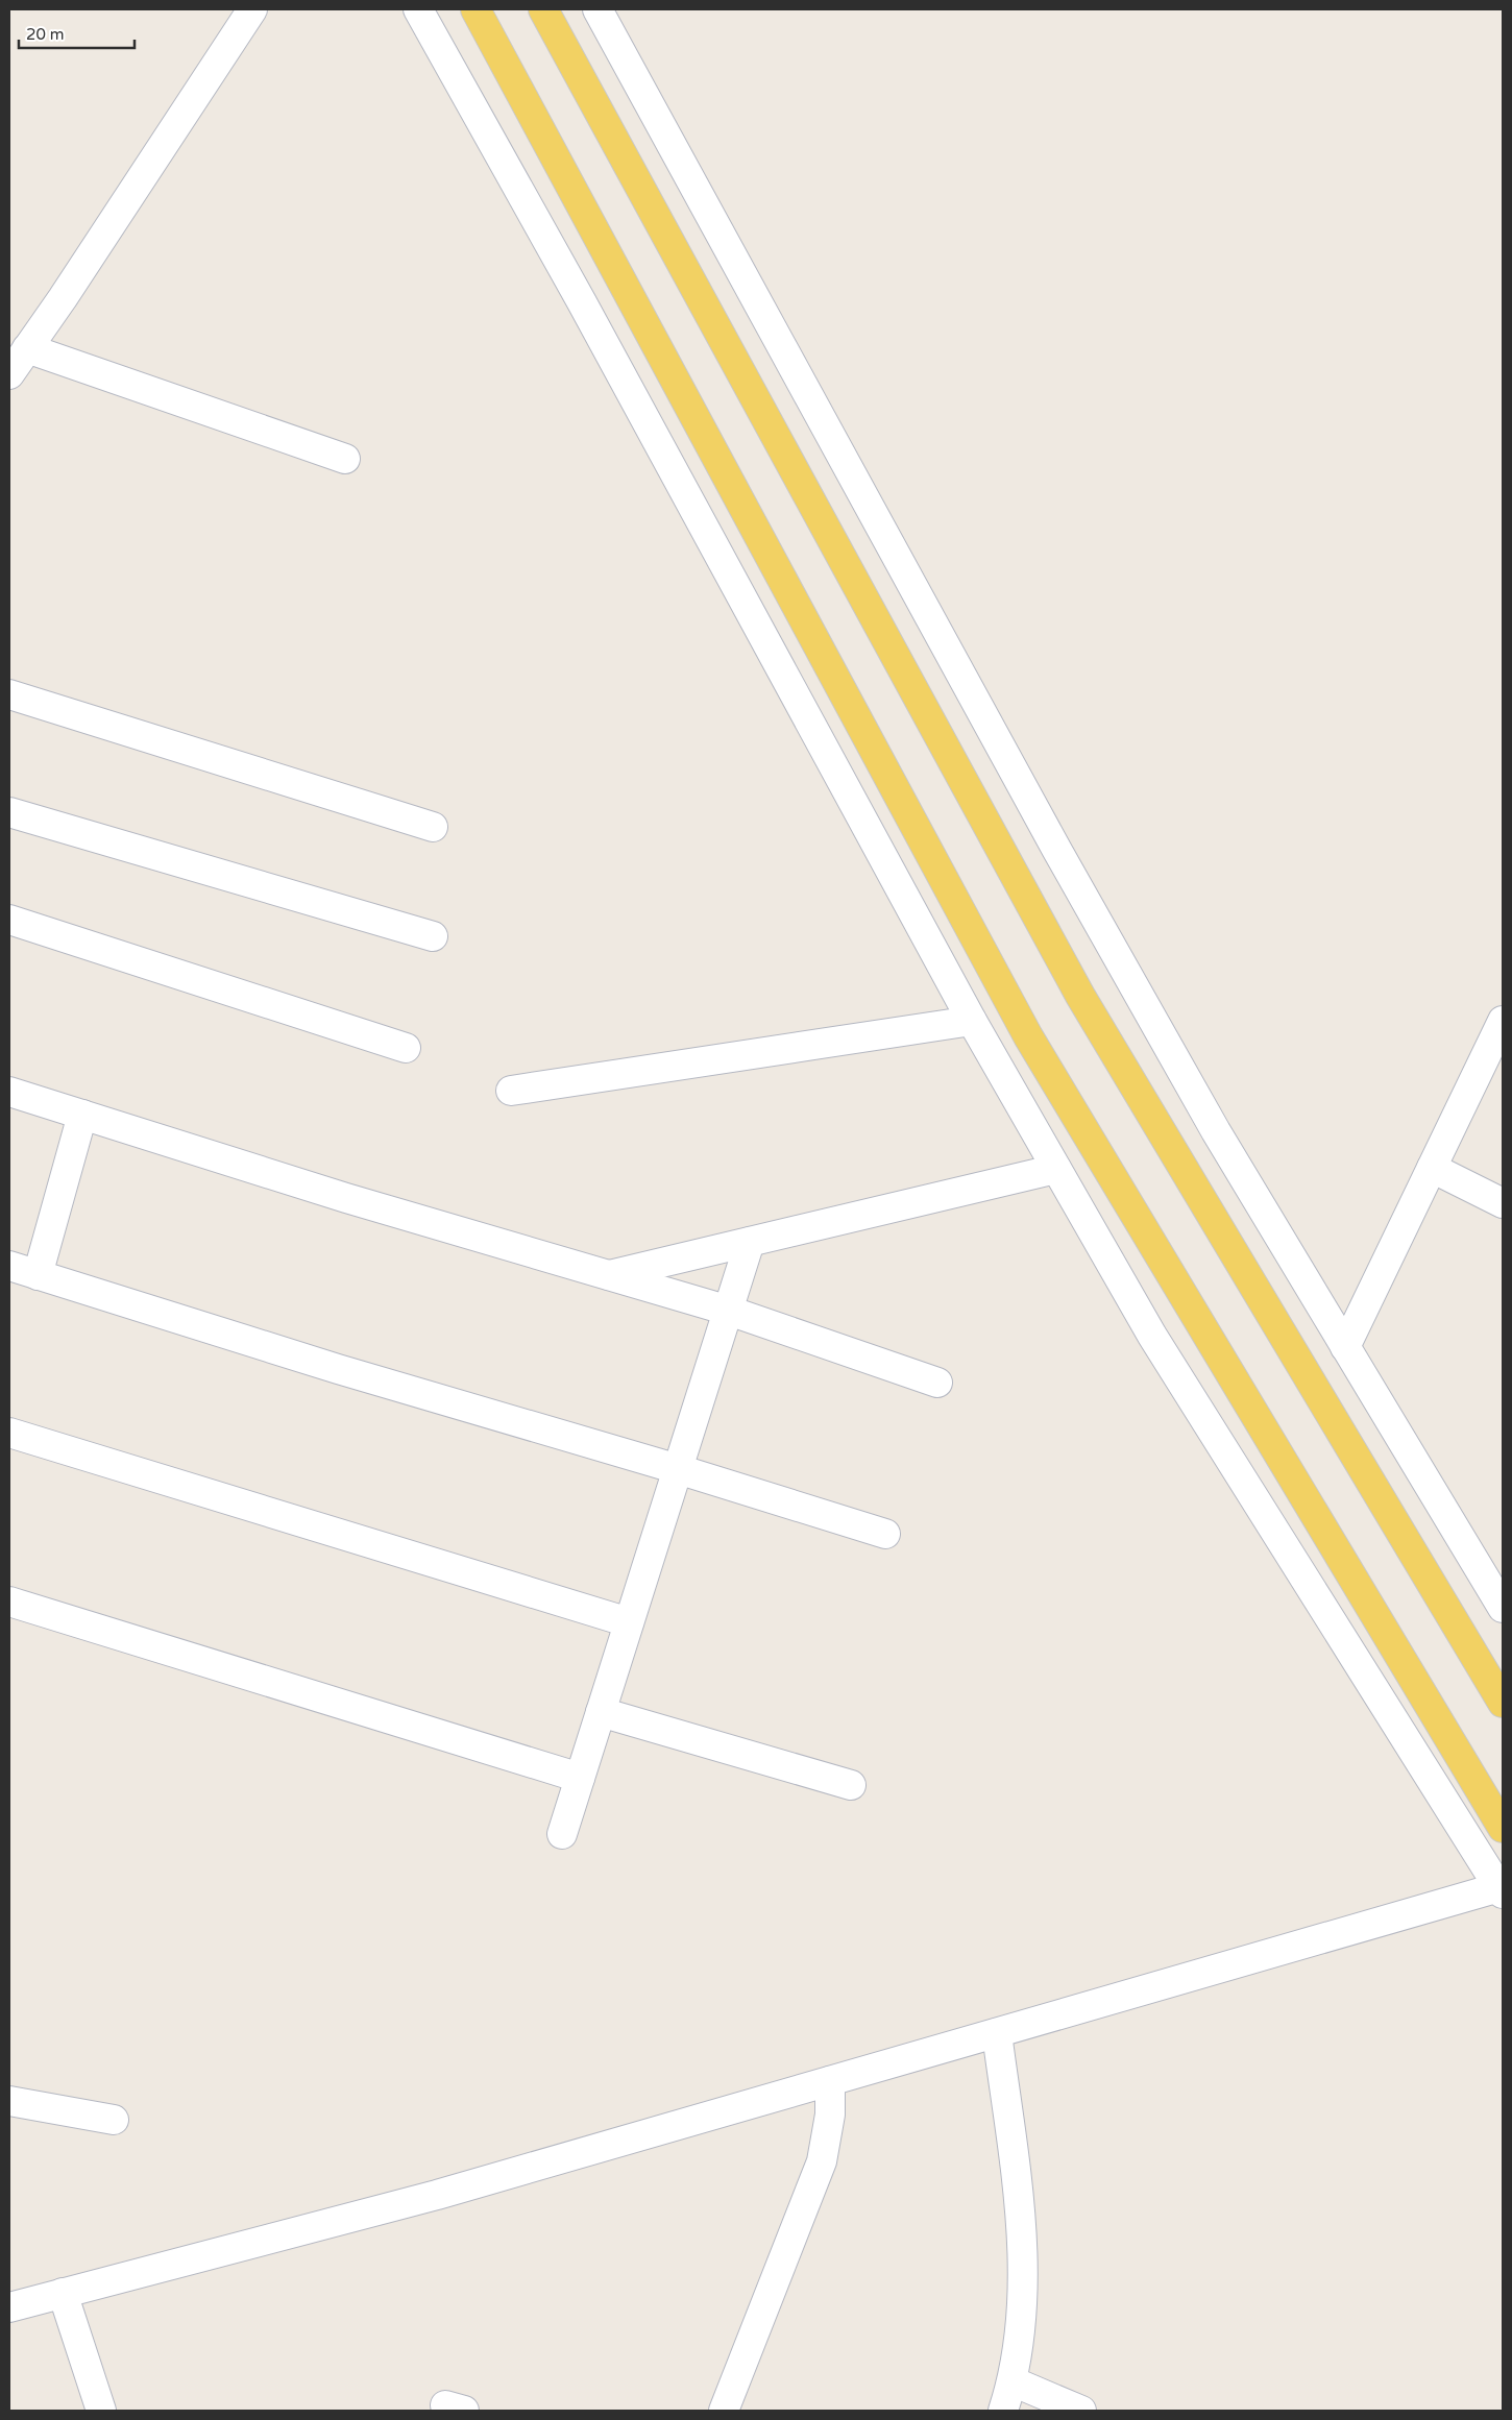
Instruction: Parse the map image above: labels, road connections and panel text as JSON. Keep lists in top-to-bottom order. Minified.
{"scale_bar":"20 m"}
